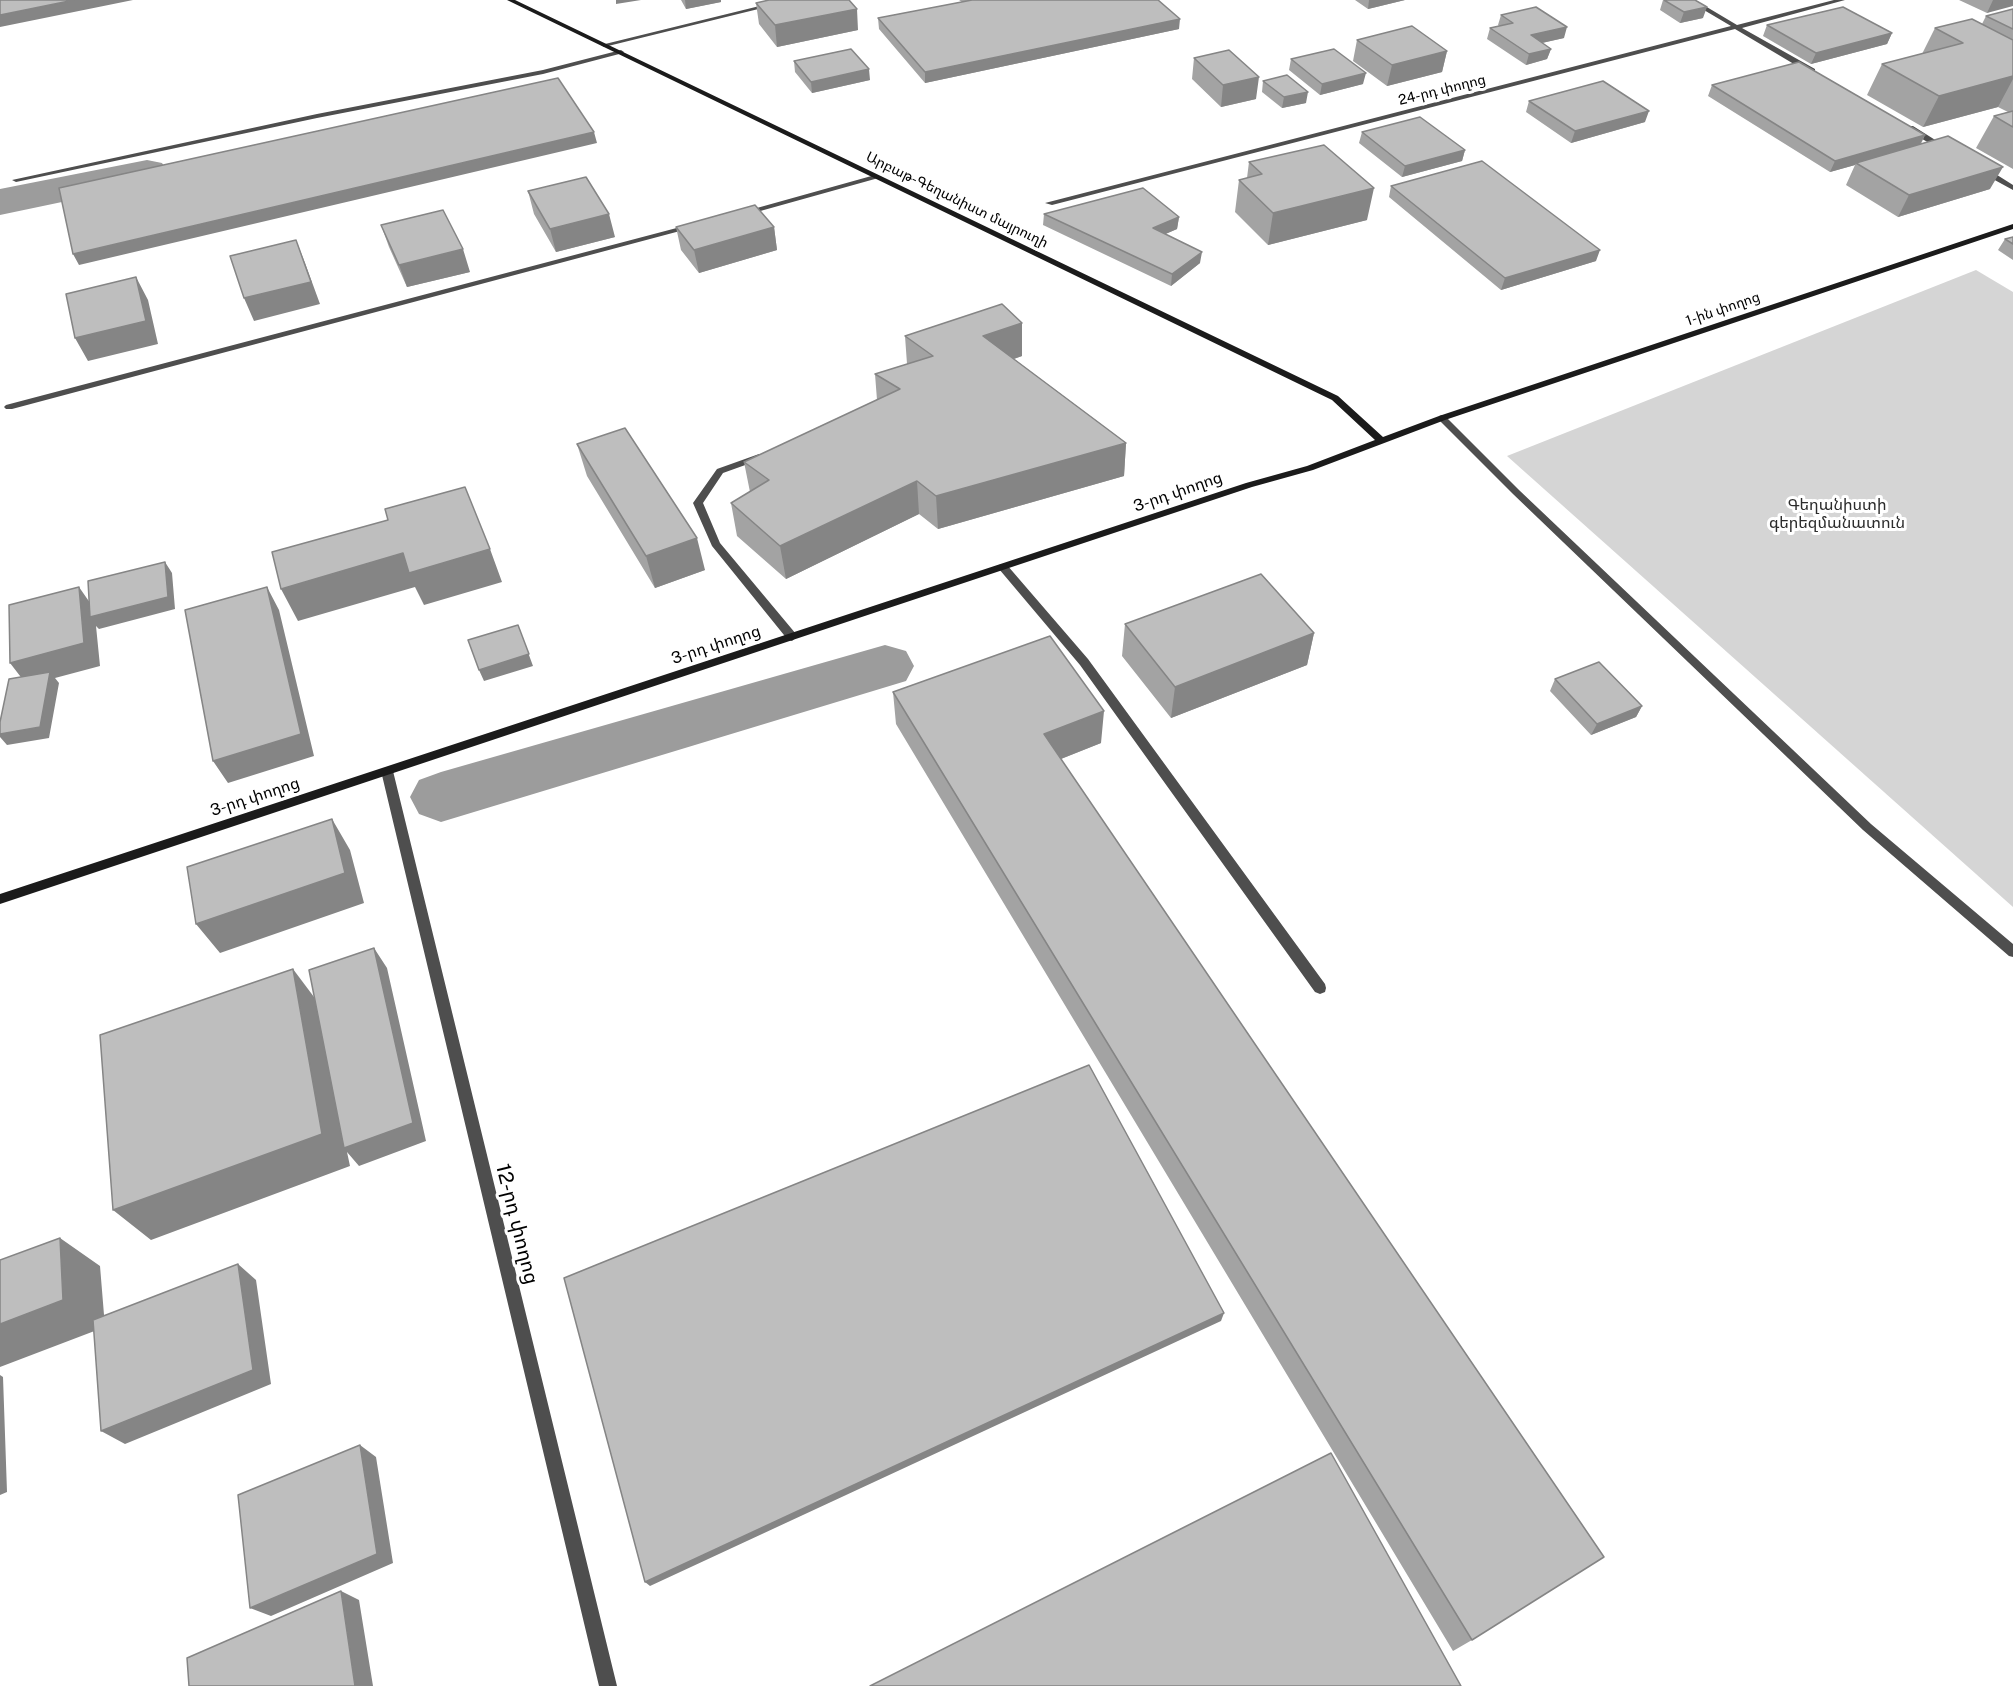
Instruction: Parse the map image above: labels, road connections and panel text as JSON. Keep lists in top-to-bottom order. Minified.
{"streets":{"main road":["Արբաթ-Գեղանիստ մայրուղի","1-ին փողոց","3-րդ փողոց"],"street":["24-րդ փողոց","12-րդ փողոց"]},"crossings":[["Արբաթ-Գեղանիստ մայրուղի","3-րդ փողոց"],["1-ին փողոց","3-րդ փողոց"],["3-րդ փողոց","12-րդ փողոց"]],"parks":["Գեղանիստի գերեզմանատուն"]}
